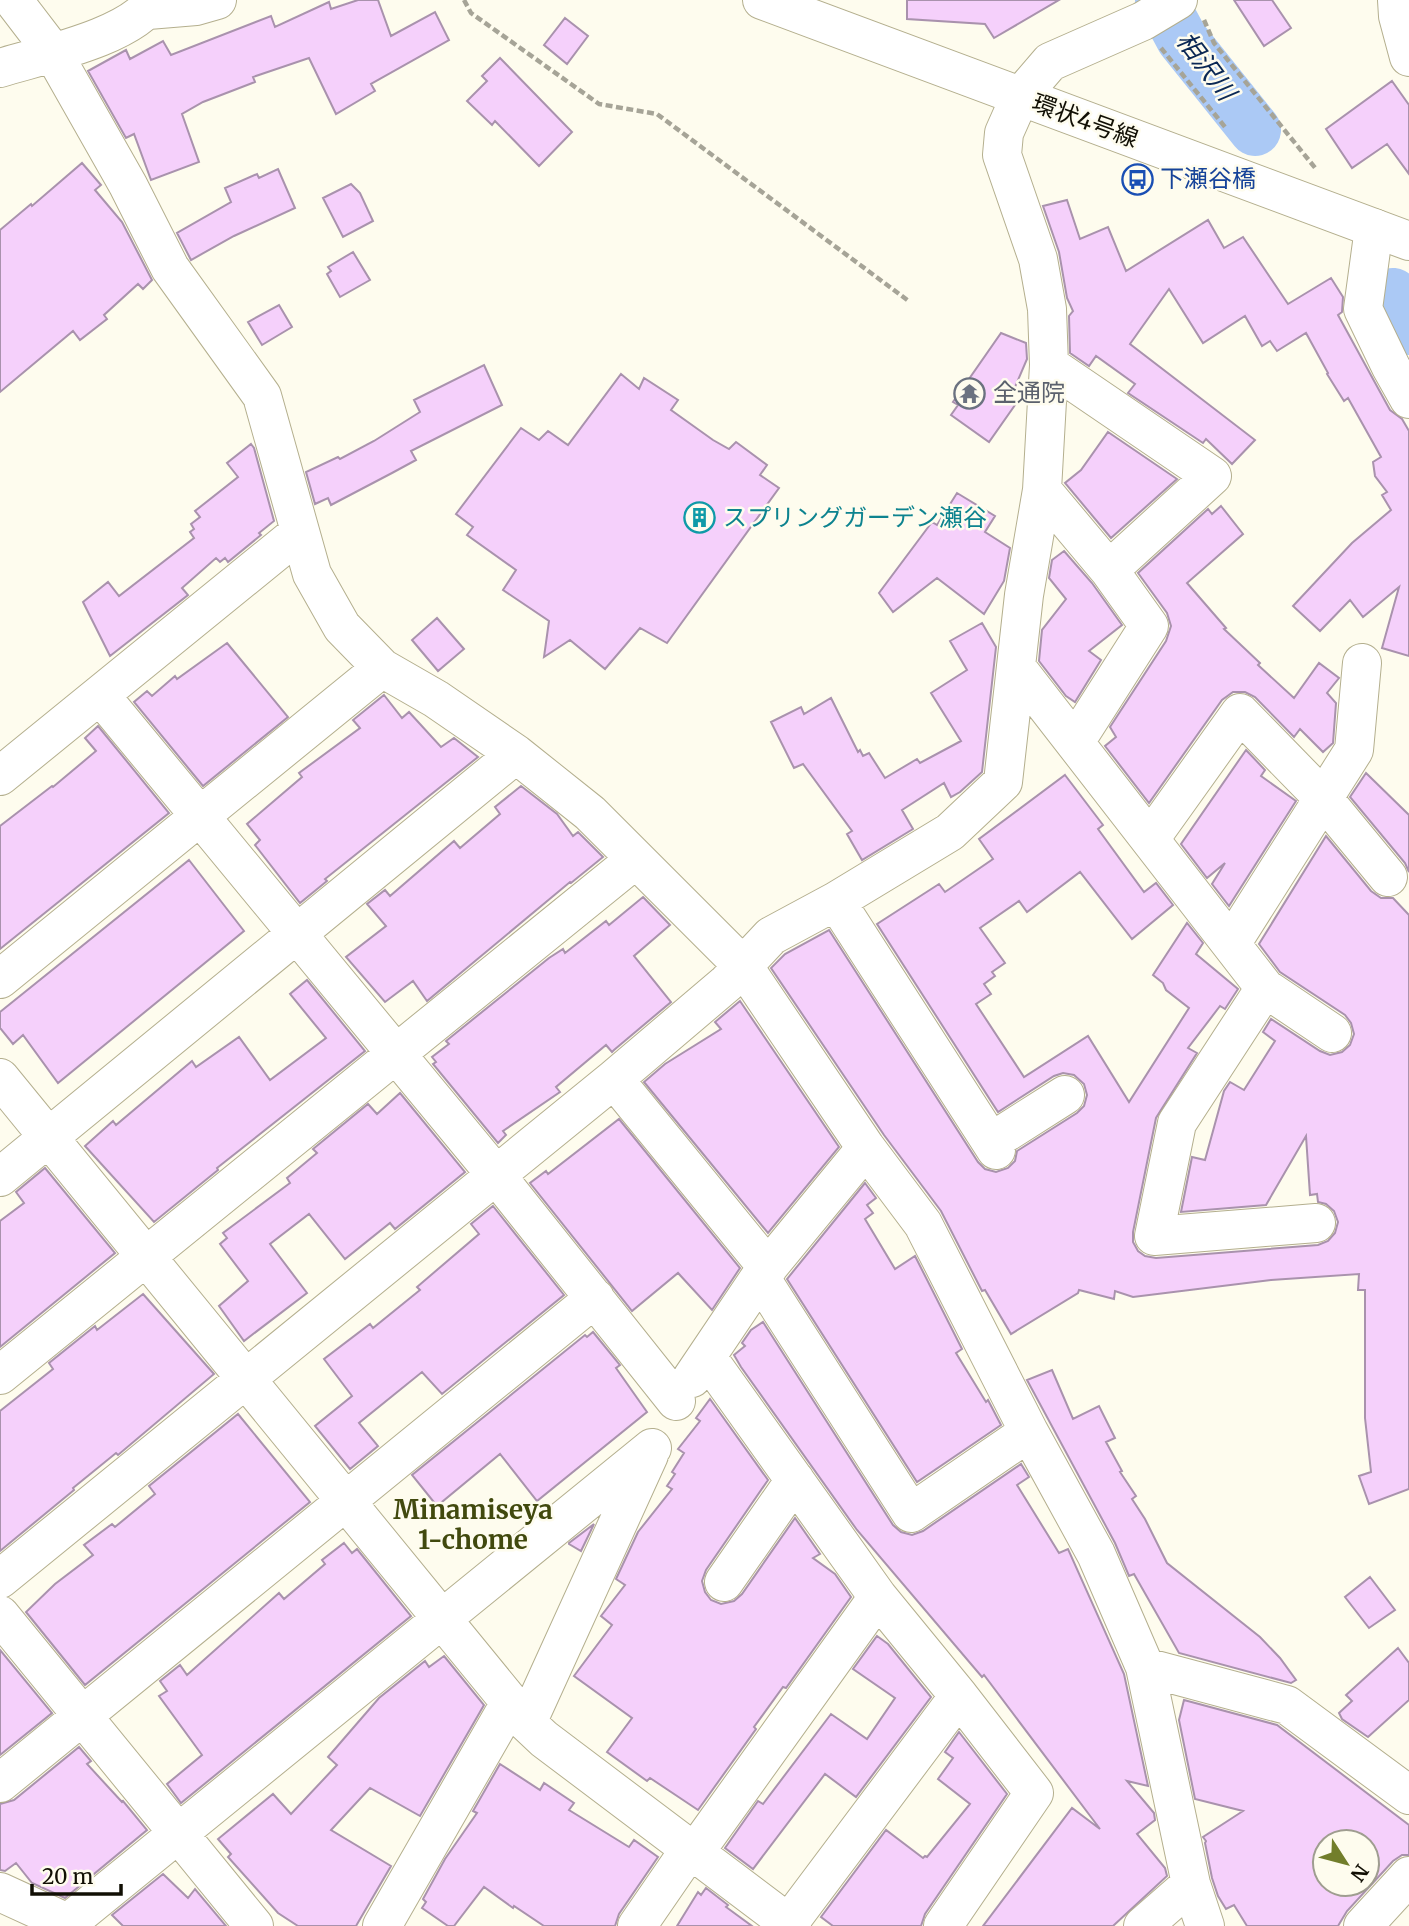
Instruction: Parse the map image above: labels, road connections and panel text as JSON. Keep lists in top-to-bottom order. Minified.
{"streets":{"street":["環状4号線"]},"districts":["Minamiseya 1-chome"],"water":["相沢川"],"places":{"bus stop":["下瀬谷橋"],"temple":["全通院"],"building":["スプリングガーデン瀬谷"]},"scale_bar":"20 m","north":"bottom right"}
